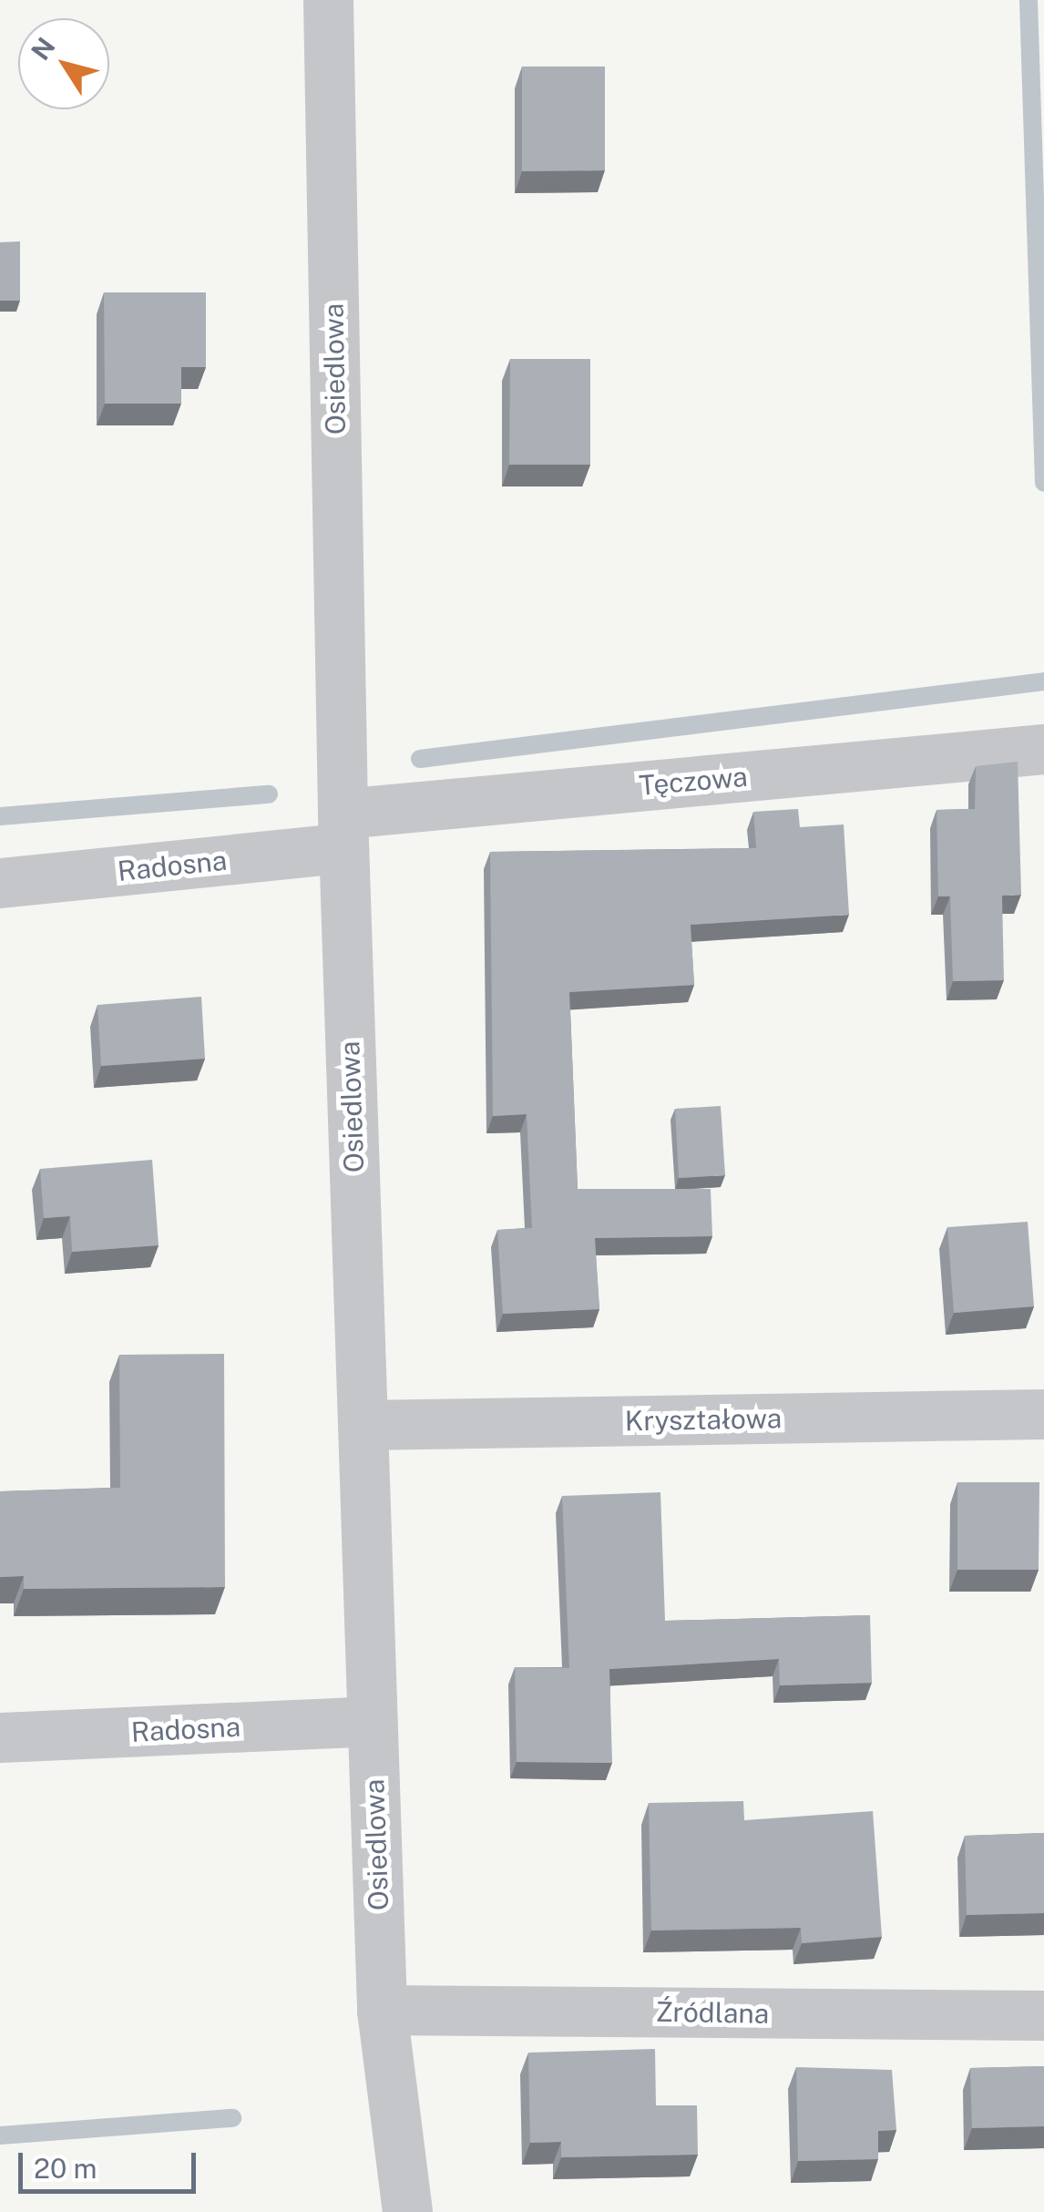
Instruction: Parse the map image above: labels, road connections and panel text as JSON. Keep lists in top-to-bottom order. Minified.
{"streets":{"street":["Osiedlowa","Tęczowa","Radosna","Kryształowa","Źródlana"]},"crossings":[["Osiedlowa","Tęczowa"],["Osiedlowa","Radosna"],["Osiedlowa","Kryształowa"],["Osiedlowa","Źródlana"],["Tęczowa","Radosna"]],"scale_bar":"20 m","north":"top left"}
